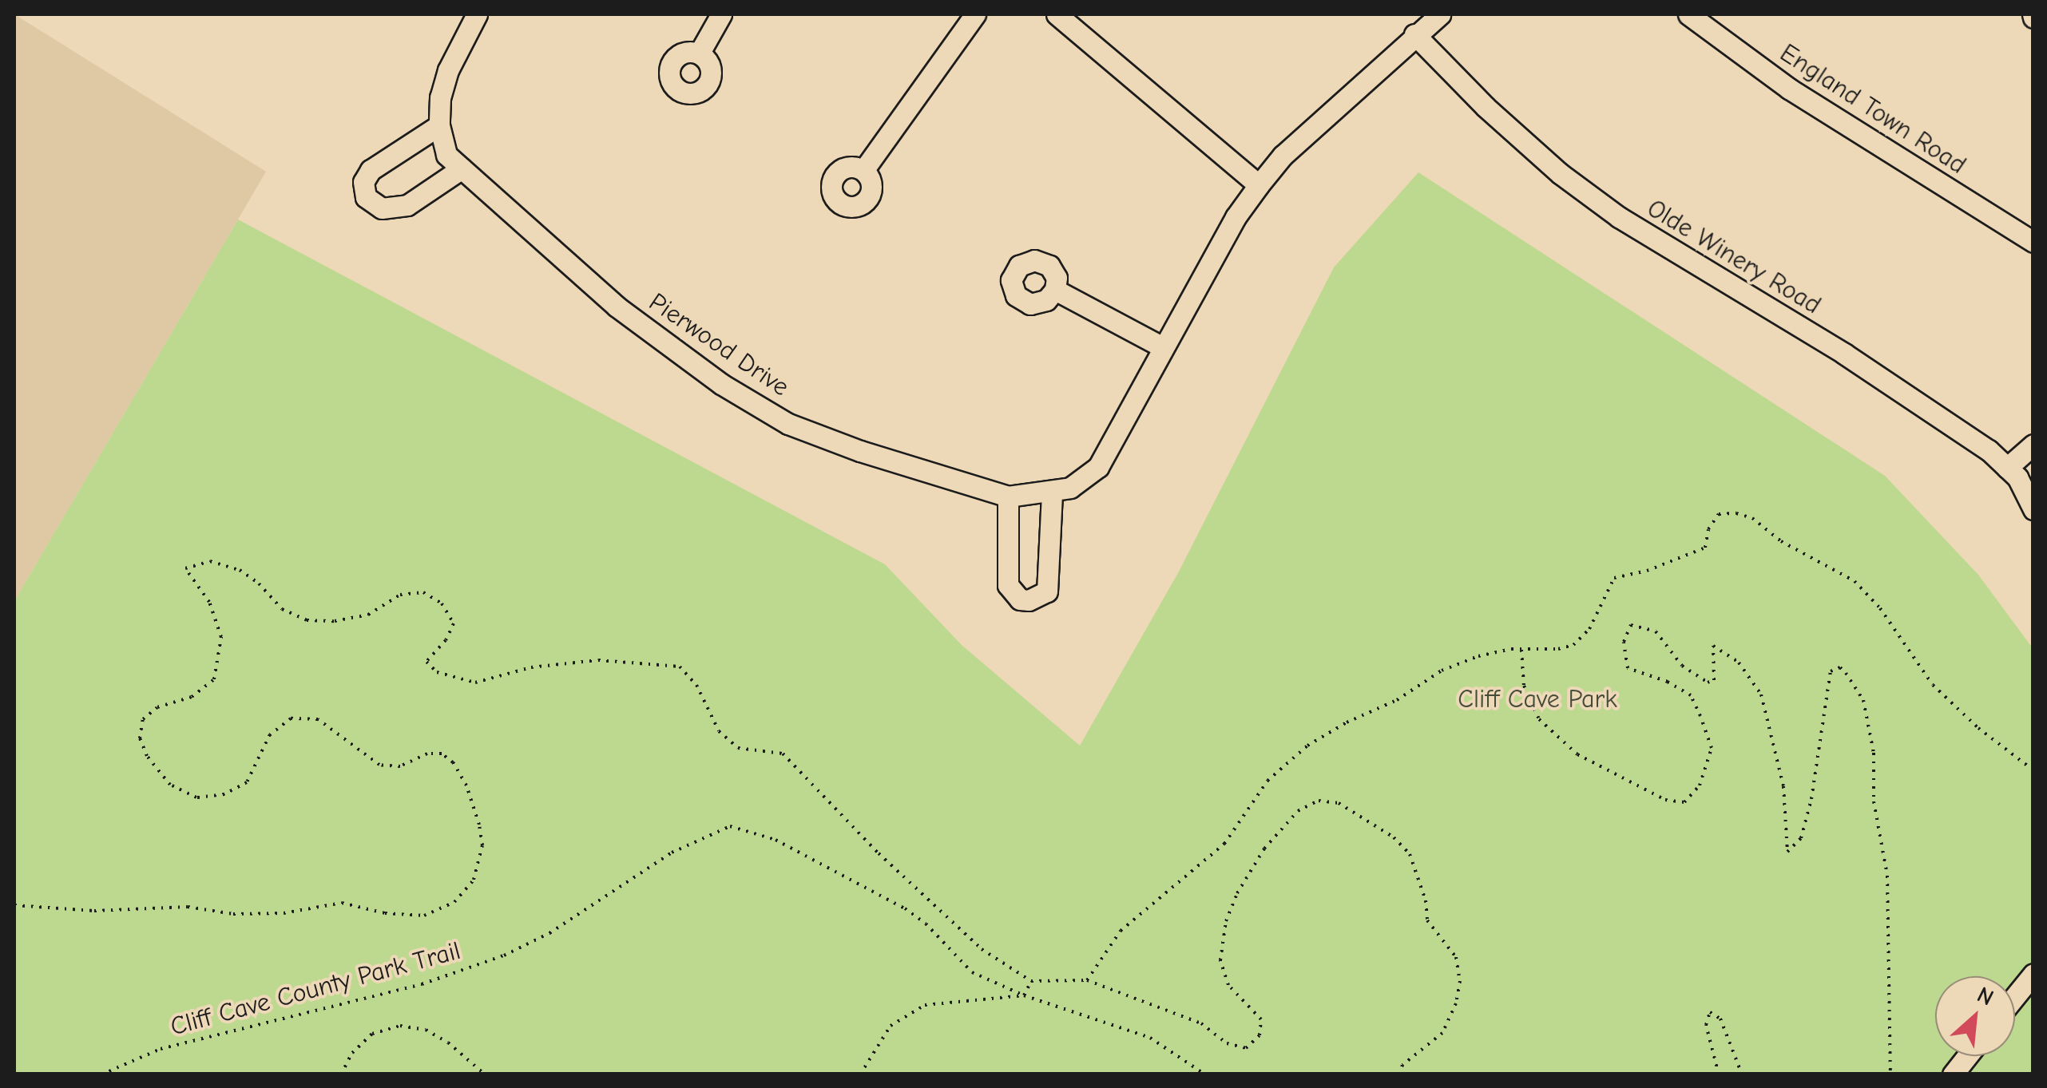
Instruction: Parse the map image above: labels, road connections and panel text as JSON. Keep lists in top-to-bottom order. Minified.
{"streets":{"street":["England Town Road","Olde Winery Road","Pierwood Drive"],"path":["Cliff Cave County Park Trail"]},"crossings":[["Olde Winery Road","Pierwood Drive"]],"parks":["Cliff Cave Park"],"north":"top right"}
